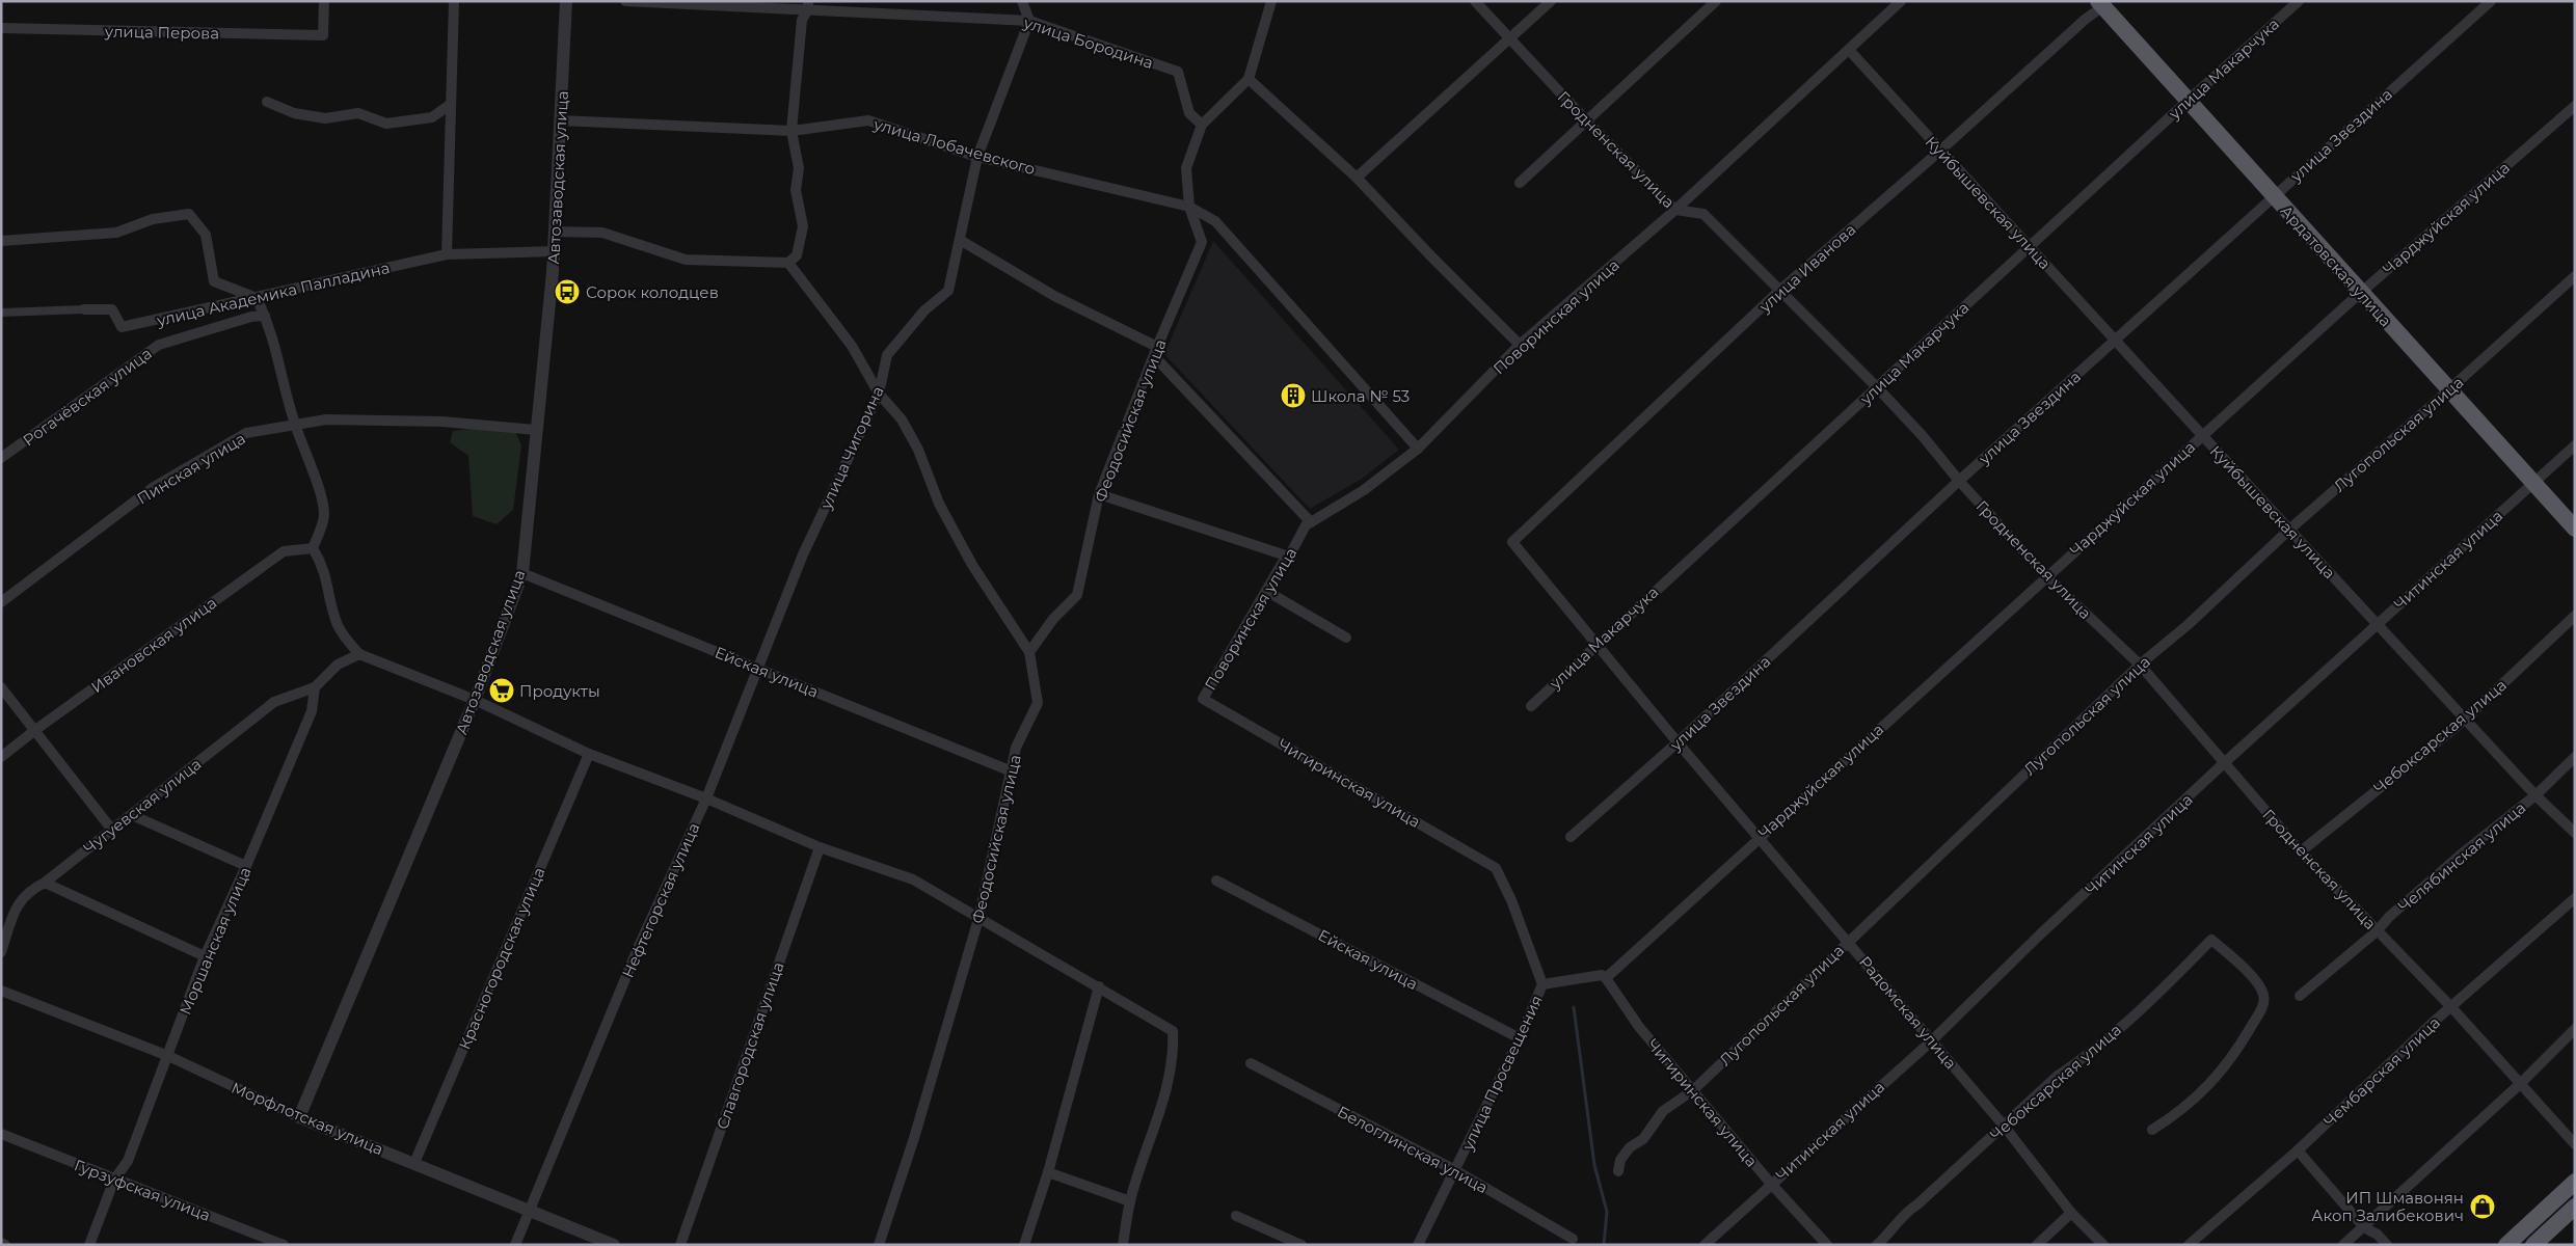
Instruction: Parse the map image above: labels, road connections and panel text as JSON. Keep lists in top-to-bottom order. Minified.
{"streets":{"highway":["Ардатовская улица"],"street":["улица Перова","улица Бородина","улица Макарчука","улица Звездина","улица Лобачевского","Гродненская улица","Автозаводская улица","Куйбышевская улица","Чарджуйская улица","улица Иванова","улица Академика Палладина","Поворинская улица","Рогачёвская улица","Феодосийская улица","Лугопольская улица","улица Чигорина","Пинская улица","Читинская улица","Ивановская улица","Ейская улица","Чебоксарская улица","Чигиринская улица","Чугуевская улица","Челябинская улица","Нефтегорская улица","Моршанская улица","Красногородская улица","Радомская улица","Славгородская улица","Чембарская улица","улица Просвещения","Морфлотская улица","Белоглинская улица","Гурзуфская улица"]},"crossings":[["улица Бородина","Феодосийская улица"],["улица Бородина","улица Чигорина"],["улица Макарчука","Гродненская улица"],["улица Макарчука","Куйбышевская улица"],["улица Макарчука","Ардатовская улица"],["улица Макарчука","Радомская улица"],["улица Звездина","Гродненская улица"],["улица Звездина","Куйбышевская улица"],["улица Звездина","Ардатовская улица"],["улица Звездина","Радомская улица"],["улица Лобачевского","Автозаводская улица"],["улица Лобачевского","Поворинская улица"],["улица Лобачевского","Феодосийская улица"],["улица Лобачевского","улица Чигорина"],["Гродненская улица","Чарджуйская улица"],["Гродненская улица","улица Иванова"],["Гродненская улица","Поворинская улица"],["Гродненская улица","Лугопольская улица"],["Гродненская улица","Читинская улица"],["Гродненская улица","Чебоксарская улица"],["Гродненская улица","Челябинская улица"],["Гродненская улица","Чембарская улица"],["Автозаводская улица","улица Академика Палладина"],["Автозаводская улица","Пинская улица"],["Автозаводская улица","Ейская улица"],["Автозаводская улица","Морфлотская улица"],["Куйбышевская улица","Чарджуйская улица"],["Куйбышевская улица","улица Иванова"],["Куйбышевская улица","Поворинская улица"],["Куйбышевская улица","Лугопольская улица"],["Куйбышевская улица","Читинская улица"],["Куйбышевская улица","Чебоксарская улица"],["Куйбышевская улица","Челябинская улица"],["Чарджуйская улица","Ардатовская улица"],["Чарджуйская улица","Чигиринская улица"],["Чарджуйская улица","Радомская улица"],["Ардатовская улица","улица Иванова"],["Ардатовская улица","Лугопольская улица"],["Ардатовская улица","Читинская улица"],["улица Иванова","Радомская улица"],["Поворинская улица","Чигиринская улица"],["Феодосийская улица","Ейская улица"],["Лугопольская улица","Чигиринская улица"],["Лугопольская улица","Радомская улица"],["улица Чигорина","Нефтегорская улица"],["Читинская улица","Чигиринская улица"],["Читинская улица","Радомская улица"],["Ейская улица","Нефтегорская улица"],["Ейская улица","улица Просвещения"],["Чебоксарская улица","Радомская улица"],["Чигиринская улица","улица Просвещения"],["Чугуевская улица","Моршанская улица"],["Нефтегорская улица","Морфлотская улица"],["Моршанская улица","Морфлотская улица"],["Моршанская улица","Гурзуфская улица"],["Красногородская улица","Морфлотская улица"],["улица Просвещения","Белоглинская улица"]],"places":{"bus stop":["Сорок колодцев"],"building":["Школа № 53"],"supermarket":["Продукты"],"shop":["ИП Шмавонян Акоп Залибекович"]}}
